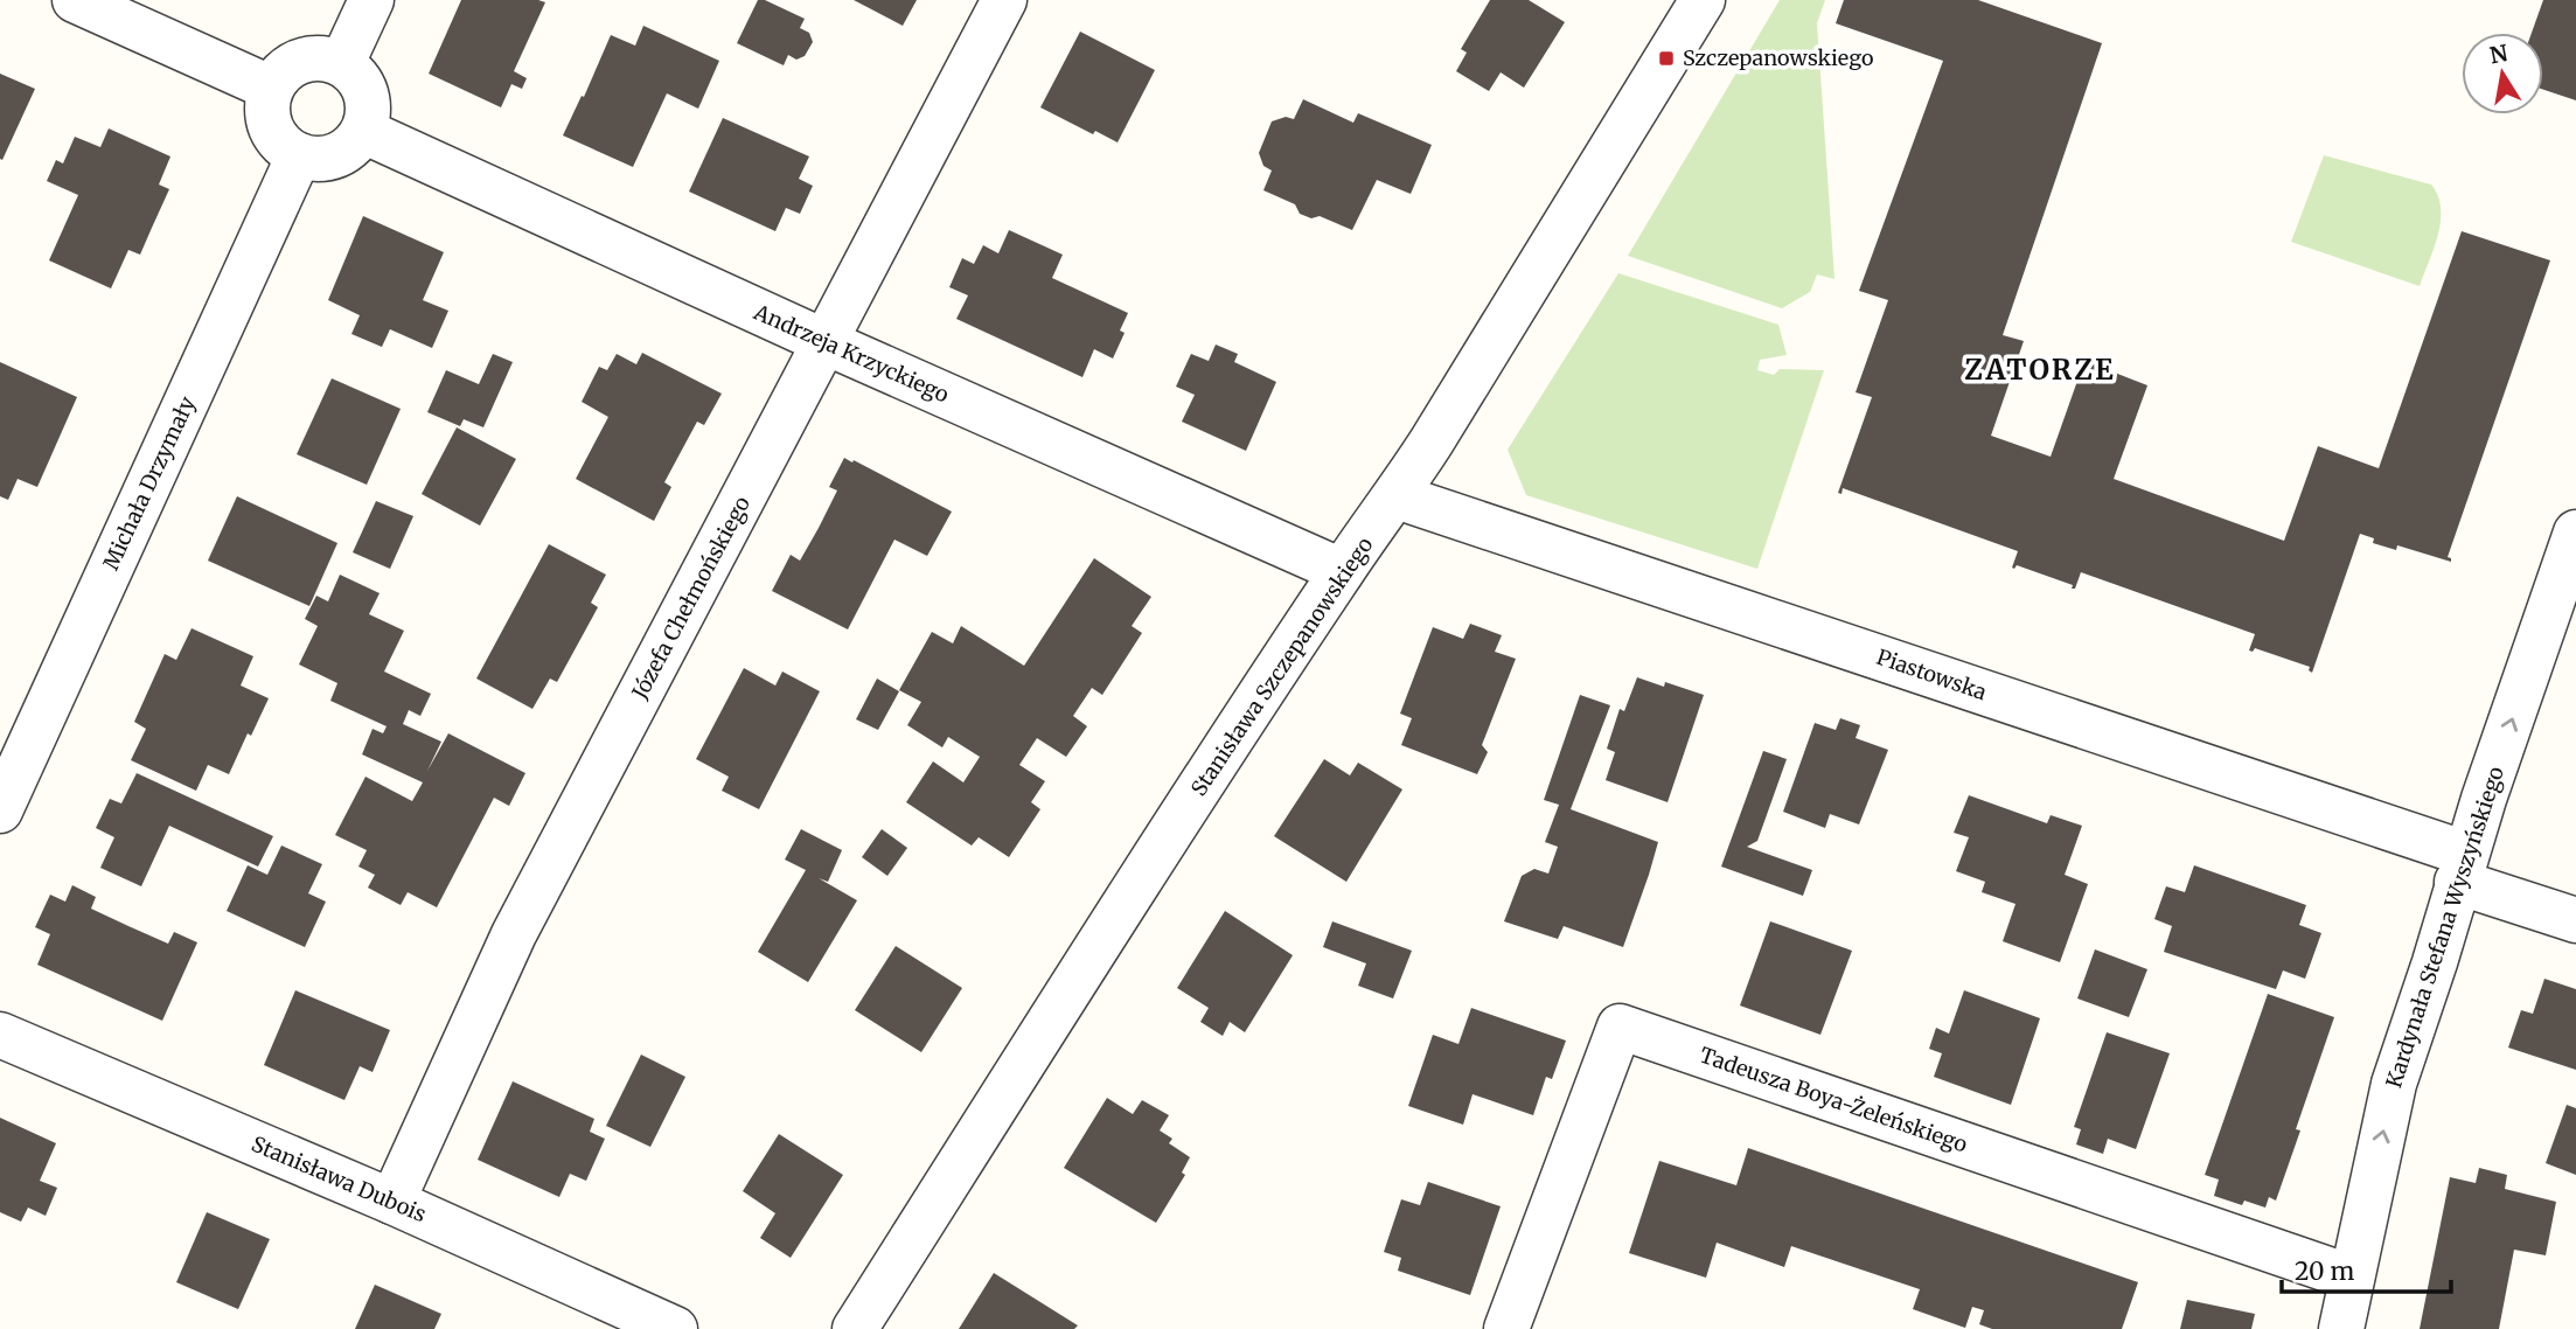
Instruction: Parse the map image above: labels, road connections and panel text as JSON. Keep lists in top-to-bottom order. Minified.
{"streets":{"street":["Andrzeja Krzyckiego","Michała Drzymały","Józefa Chełmońskiego","Stanisława Szczepanowskiego","Piastowska","Kardynała Stefana Wyszyńskiego","Tadeusza Boya-Żeleńskiego","Stanisława Dubois"]},"crossings":[["Andrzeja Krzyckiego","Michała Drzymały"],["Andrzeja Krzyckiego","Józefa Chełmońskiego"],["Andrzeja Krzyckiego","Stanisława Szczepanowskiego"],["Józefa Chełmońskiego","Stanisława Dubois"],["Stanisława Szczepanowskiego","Piastowska"],["Piastowska","Kardynała Stefana Wyszyńskiego"],["Kardynała Stefana Wyszyńskiego","Tadeusza Boya-Żeleńskiego"]],"one_way":["Kardynała Stefana Wyszyńskiego"],"districts":["ZATORZE"],"places":{"transit":["Szczepanowskiego"]},"scale_bar":"20 m","north":"top"}
